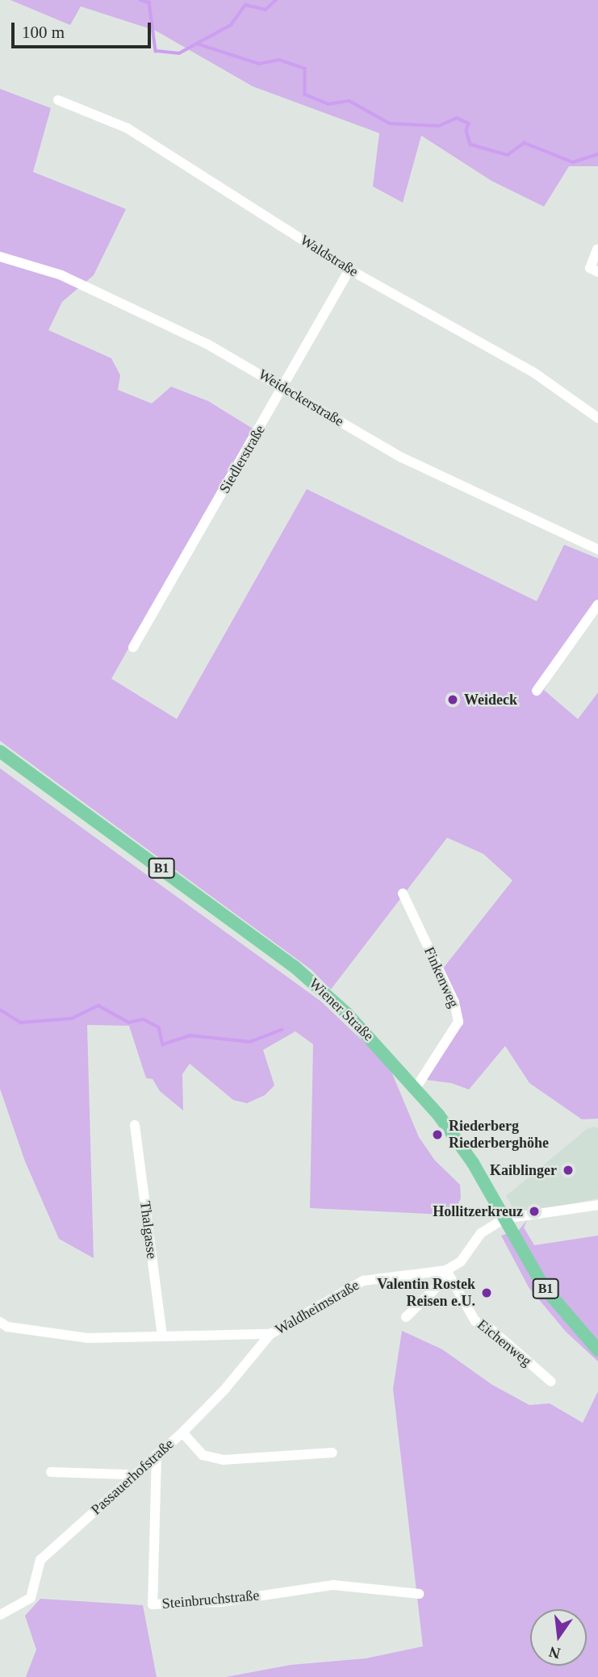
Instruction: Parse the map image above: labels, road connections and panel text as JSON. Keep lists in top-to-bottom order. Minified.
{"streets":{"main road":["B1","Wiener Straße"],"street":["Waldstraße","Weideckerstraße","Siedlerstraße","Finkenweg","Thalgasse","Waldheimstraße","Eichenweg","Passauerhofstraße","Steinbruchstraße"]},"crossings":[["Waldstraße","Siedlerstraße"],["Weideckerstraße","Siedlerstraße"],["Finkenweg","Wiener Straße"],["Thalgasse","Waldheimstraße"],["Waldheimstraße","Eichenweg"],["Waldheimstraße","Passauerhofstraße"],["Passauerhofstraße","Steinbruchstraße"]],"places":["Weideck","Riederberg Riederberghöhe","Kaiblinger","Hollitzerkreuz","Valentin Rostek Reisen e.U."],"scale_bar":"100 m","north":"bottom"}
